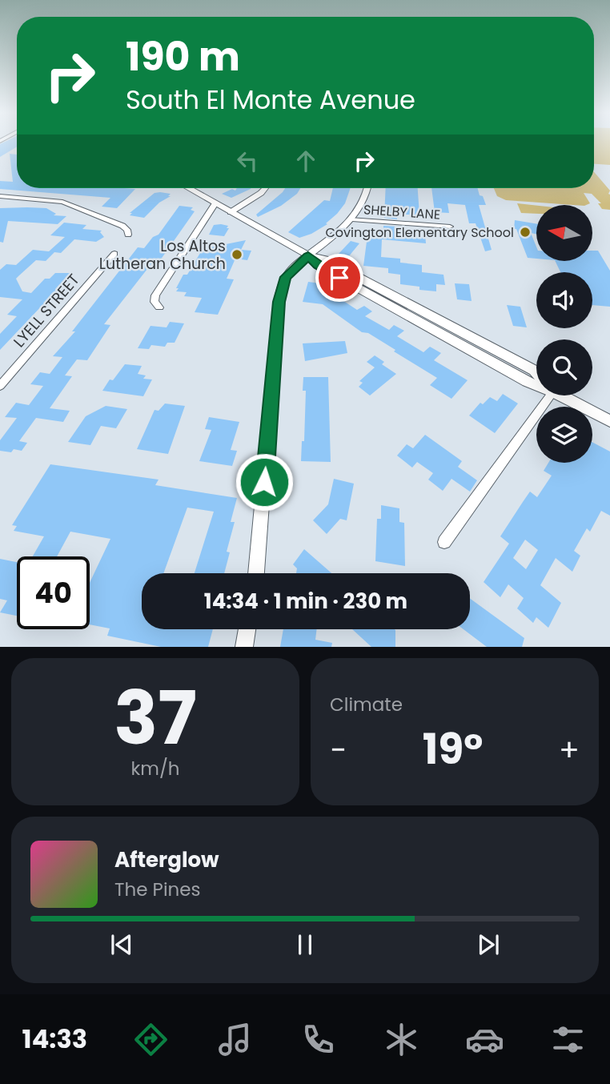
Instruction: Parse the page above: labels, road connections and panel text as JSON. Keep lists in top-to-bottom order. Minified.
{"streets":{"street":["SHELBY LANE","LYELL STREET"]},"places":["Covington Elementary School","Los Altos Lutheran Church"],"north":"left","page":{"turn":["190 m","South El Monte Avenue"],"limit":"40","trip":"14:34 · 1 min · 230 m","tile":[["37","km/h"],"Climate"],"heat":["−","19°","+"],"song":["Afterglow","The Pines"],"tabs":"14:33"}}
